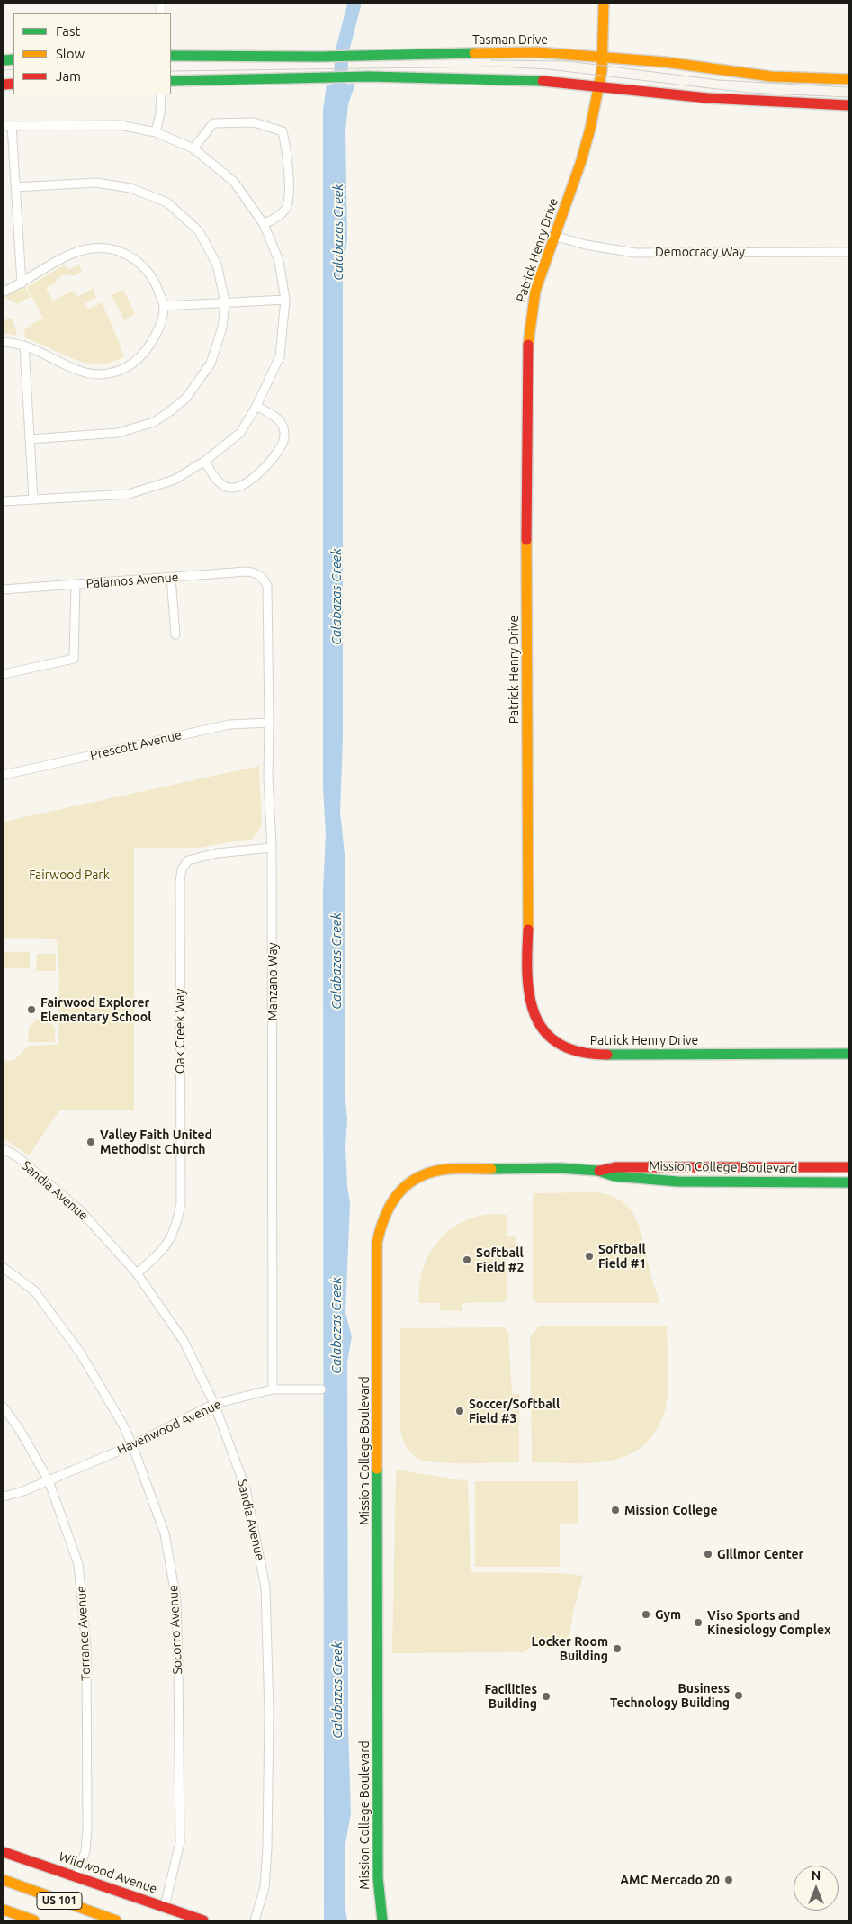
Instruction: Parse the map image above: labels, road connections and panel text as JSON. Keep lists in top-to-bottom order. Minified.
{"streets":{"main road":["Tasman Drive","Patrick Henry Drive","Mission College Boulevard","Wildwood Avenue","US 101"],"street":["Democracy Way","Palamos Avenue","Prescott Avenue","Manzano Way","Oak Creek Way","Sandia Avenue","Havenwood Avenue","Socorro Avenue","Torrance Avenue"]},"crossings":[["Tasman Drive","Patrick Henry Drive"],["Patrick Henry Drive","Democracy Way"],["Palamos Avenue","Manzano Way"],["Prescott Avenue","Manzano Way"],["Manzano Way","Oak Creek Way"],["Manzano Way","Havenwood Avenue"],["Oak Creek Way","Sandia Avenue"],["Sandia Avenue","Havenwood Avenue"],["Havenwood Avenue","Socorro Avenue"],["Havenwood Avenue","Torrance Avenue"],["Socorro Avenue","Wildwood Avenue"],["Torrance Avenue","Wildwood Avenue"]],"water":["Calabazas Creek"],"parks":["Fairwood Park"],"places":["Fairwood Explorer Elementary School","Valley Faith United Methodist Church","Softball Field #1","Softball Field #2","Soccer/Softball Field #3","Mission College","Gillmor Center","Gym","Viso Sports and Kinesiology Complex","Locker Room Building","Business Technology Building","Facilities Building","AMC Mercado 20"],"legend":["Fast","Slow","Jam"],"north":"top"}
